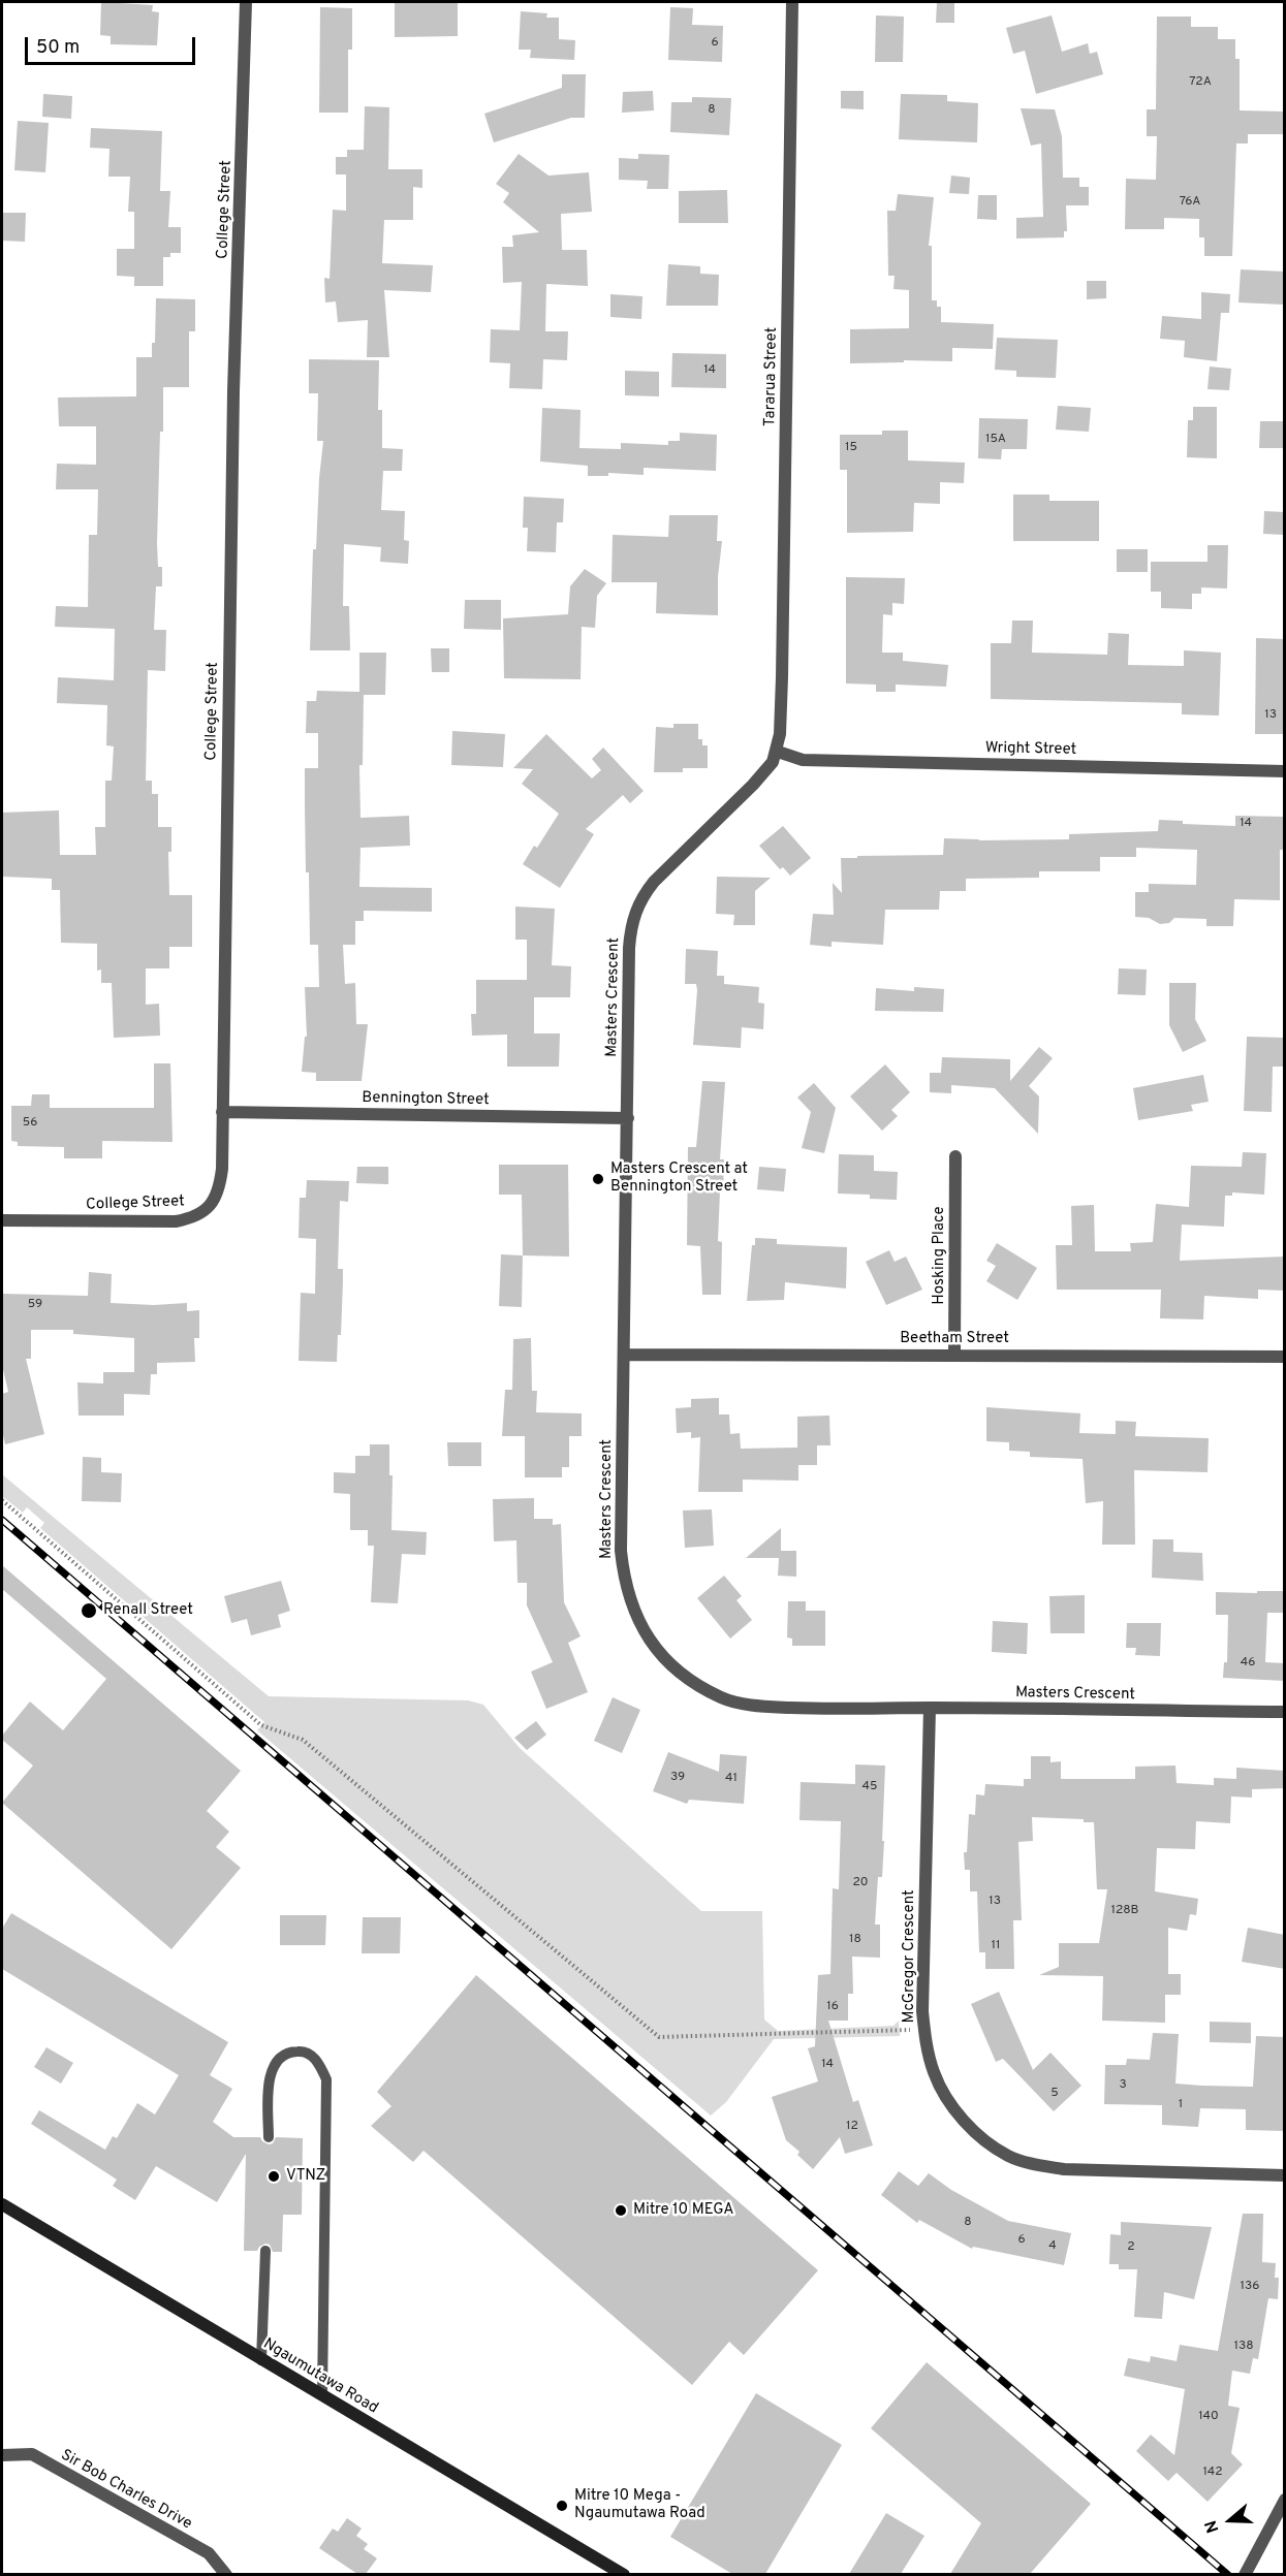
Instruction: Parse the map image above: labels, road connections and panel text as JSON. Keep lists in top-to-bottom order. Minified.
{"streets":{"main road":["Ngaumutawa Road"],"street":["College Street","Tararua Street","Wright Street","Masters Crescent","Bennington Street","Hosking Place","Beetham Street","McGregor Crescent","Sir Bob Charles Drive"]},"crossings":[["College Street","Bennington Street"],["Tararua Street","Wright Street"],["Tararua Street","Masters Crescent"],["Wright Street","Masters Crescent"],["Masters Crescent","Bennington Street"],["Masters Crescent","Beetham Street"],["Masters Crescent","McGregor Crescent"],["Hosking Place","Beetham Street"]],"places":["Masters Crescent at Bennington Street","Renall Street","VTNZ","Mitre 10 MEGA","Mitre 10 Mega - Ngaumutawa Road"],"house_numbers":["6","72A","8","76A","14","15A","15","13","14","56","59","46","39","41","45","20","13","128B","18","11","16","14","3","5","1","12","8","6","4","2","136","138","140","142"],"scale_bar":"50 m","north":"left"}
